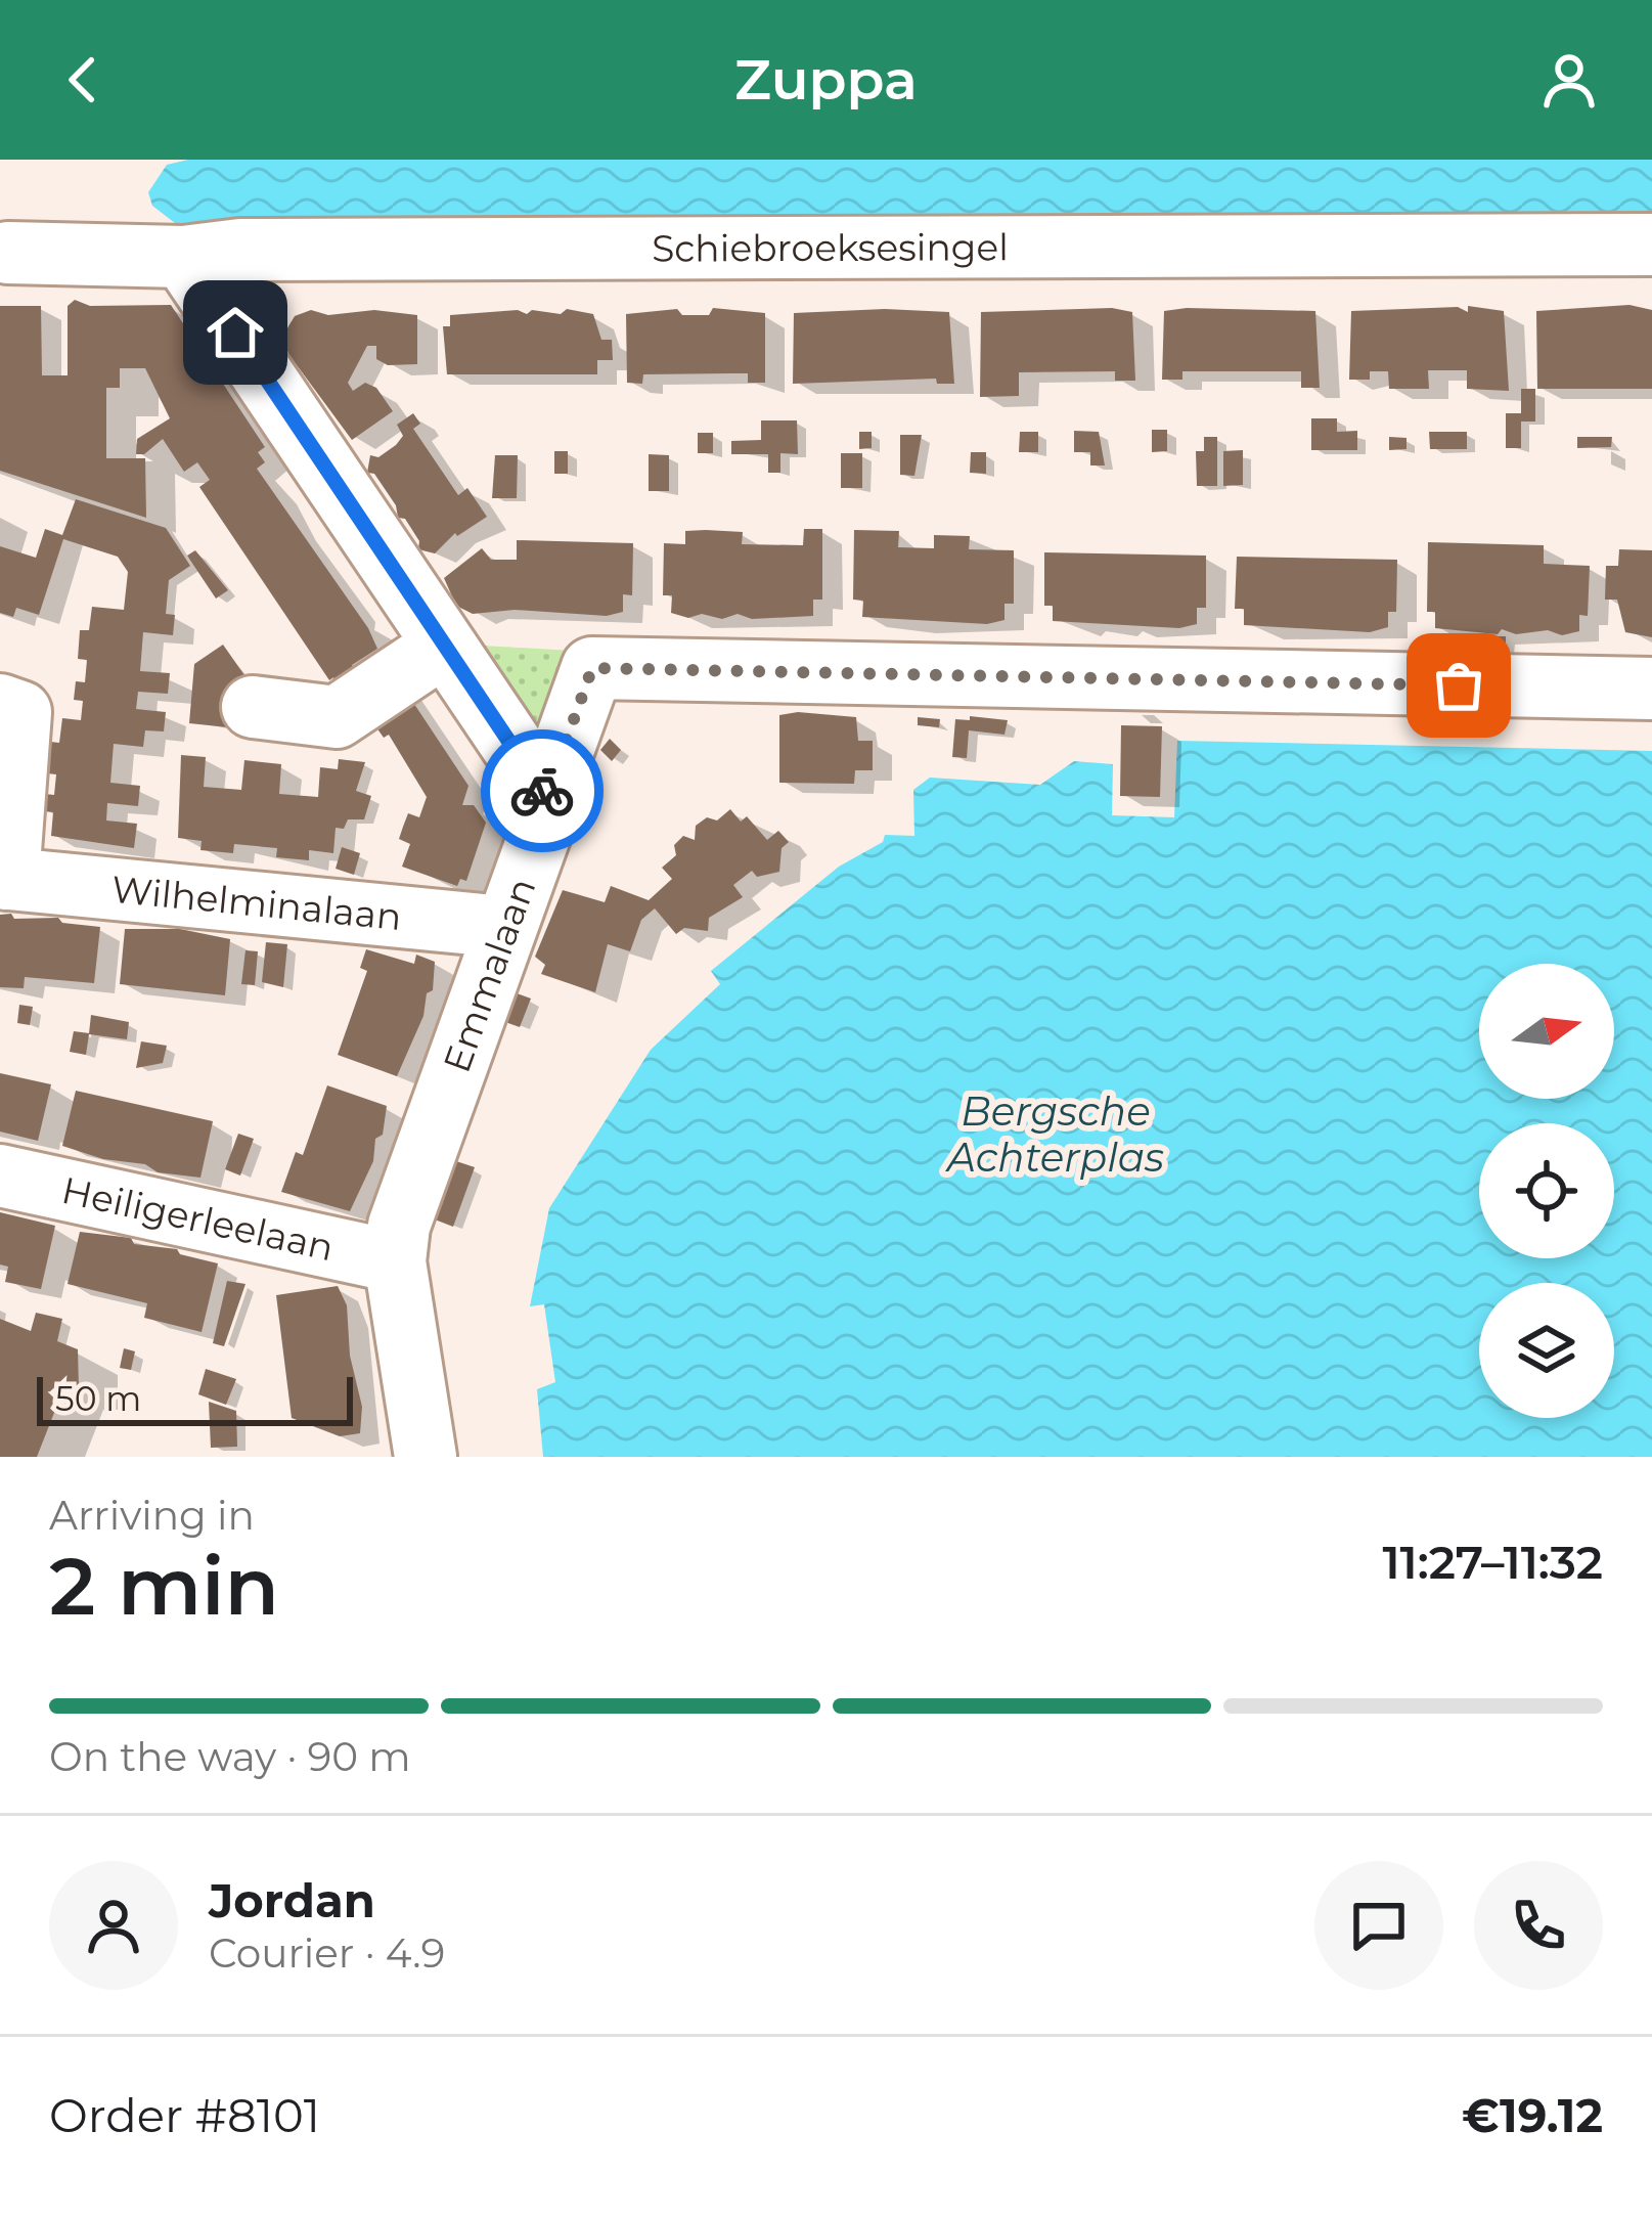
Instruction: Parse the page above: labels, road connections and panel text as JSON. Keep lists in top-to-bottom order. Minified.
{"streets":{"street":["Schiebroeksesingel","Wilhelminalaan","Emmalaan","Heiligerleelaan"]},"crossings":[["Wilhelminalaan","Emmalaan"],["Emmalaan","Heiligerleelaan"]],"water":["Bergsche Achterplas"],"scale_bar":"50 m","north":"right","page":{"header":"Zuppa","scale":"50 m","heading":["2 min","Arriving in","11:27–11:32"],"panel":["Jordan","Courier · 4.9","Order #8101","€19.12"],"bar":"On the way · 90 m"}}
